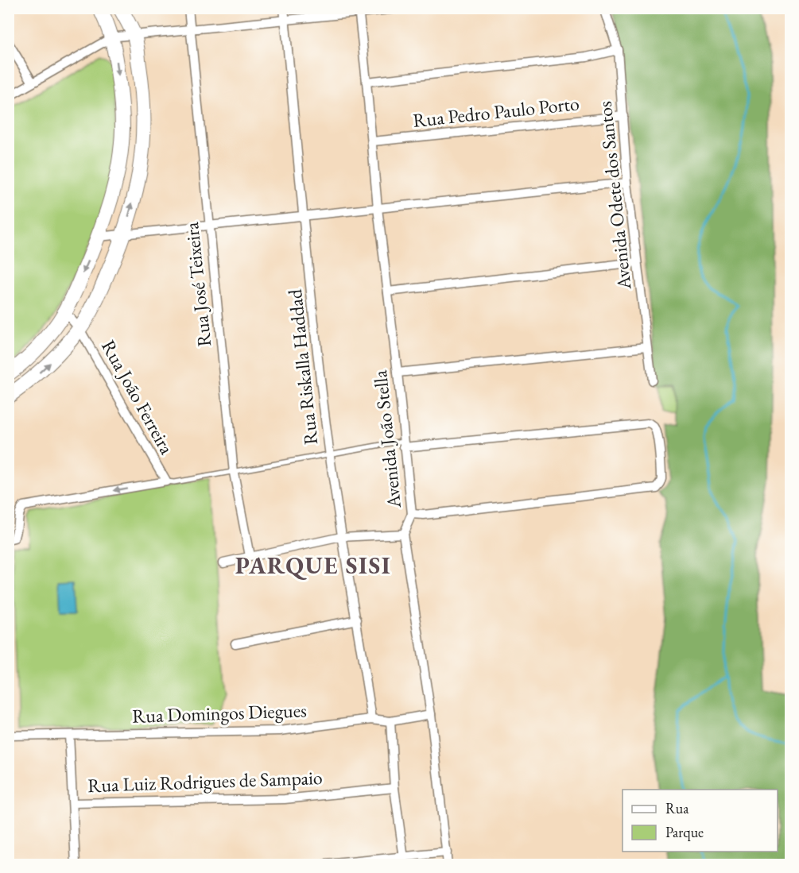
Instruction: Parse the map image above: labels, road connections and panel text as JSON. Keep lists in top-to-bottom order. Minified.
{"streets":{"street":["Rua Pedro Paulo Porto","Avenida Odete dos Santos","Rua José Teixeira","Rua Riskalla Haddad","Rua João Ferreira","Avenida João Stella","Rua Domingos Diegues","Rua Luiz Rodrigues de Sampaio"]},"crossings":[["Rua Pedro Paulo Porto","Avenida Odete dos Santos"],["Rua Pedro Paulo Porto","Avenida João Stella"],["Rua Riskalla Haddad","Rua Domingos Diegues"],["Avenida João Stella","Rua Domingos Diegues"]],"districts":["PARQUE SISI"],"legend":["Rua","Parque"]}
